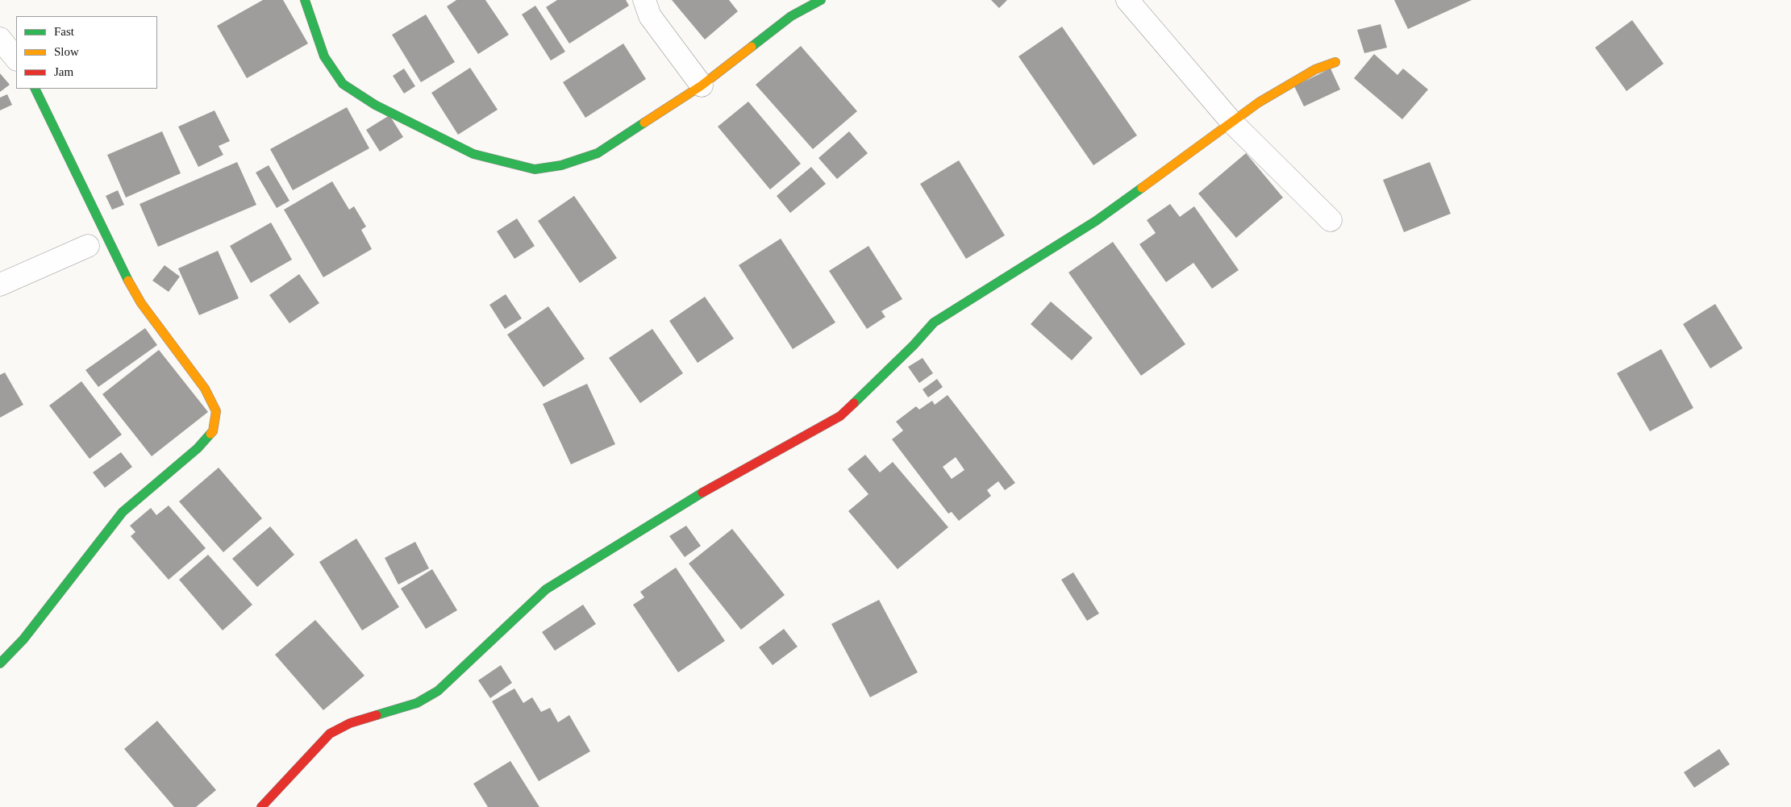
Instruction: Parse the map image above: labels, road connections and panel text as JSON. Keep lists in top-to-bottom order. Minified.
{"legend":["Fast","Slow","Jam"]}
